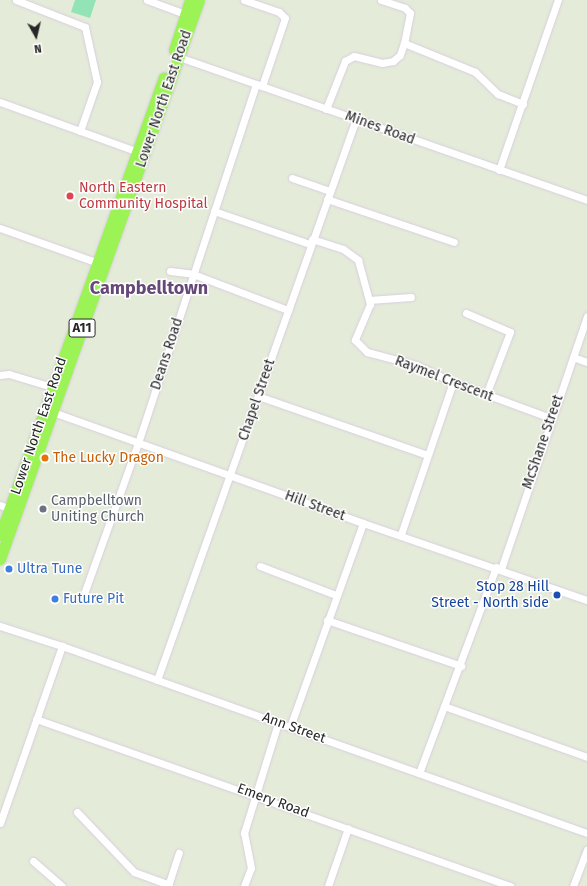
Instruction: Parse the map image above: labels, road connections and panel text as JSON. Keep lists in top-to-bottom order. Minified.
{"streets":{"main road":["Lower North East Road","A11"],"street":["Mines Road","Deans Road","Raymel Crescent","Chapel Street","McShane Street","Hill Street","Ann Street","Emery Road"]},"crossings":[["Lower North East Road","Mines Road"],["Lower North East Road","Hill Street"],["Mines Road","Deans Road"],["Mines Road","Chapel Street"],["Deans Road","Hill Street"],["Raymel Crescent","McShane Street"],["Chapel Street","Hill Street"],["Chapel Street","Ann Street"],["McShane Street","Hill Street"],["McShane Street","Ann Street"]],"districts":["Campbelltown"],"places":["North Eastern Community Hospital","The Lucky Dragon","Campbelltown Uniting Church","Ultra Tune","Stop 28 Hill Street - North side","Future Pit"],"north":"bottom"}
